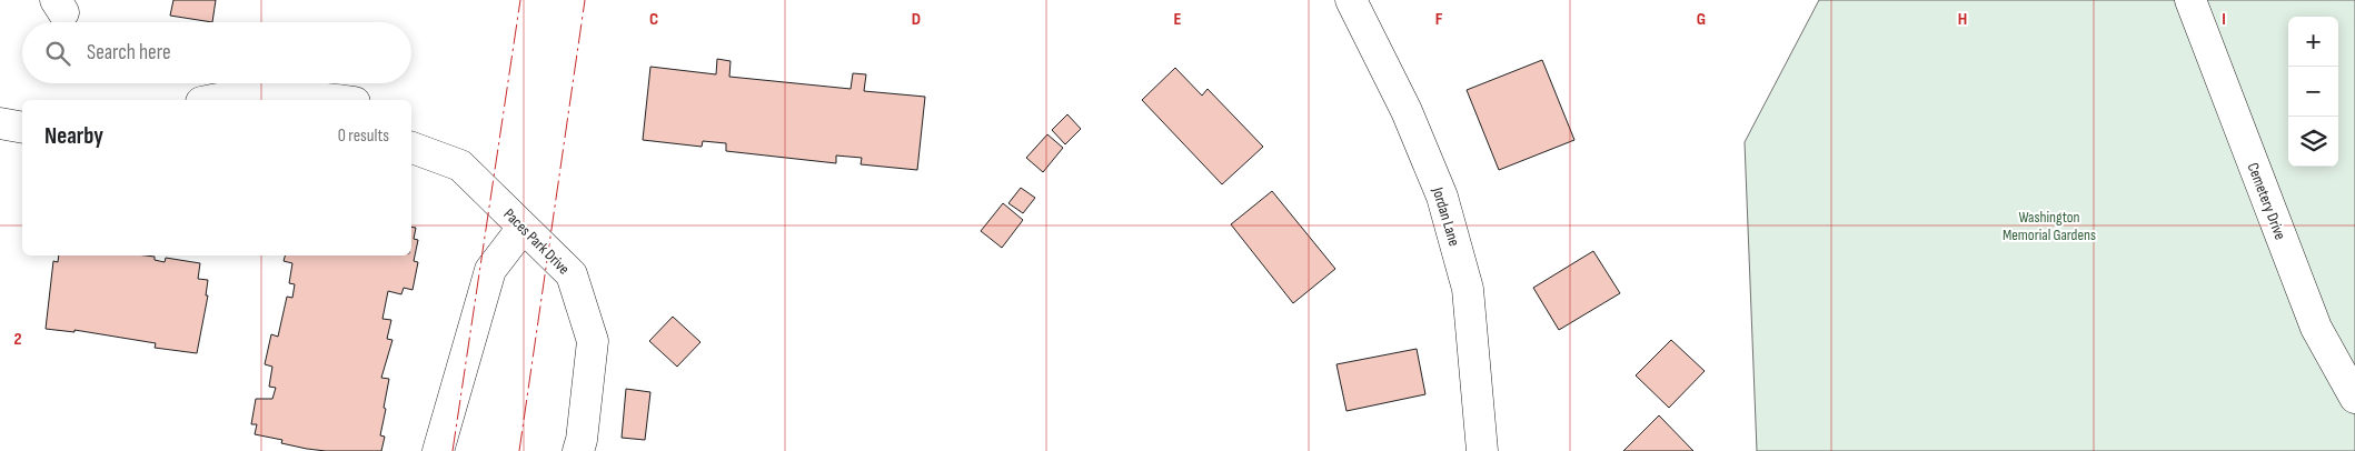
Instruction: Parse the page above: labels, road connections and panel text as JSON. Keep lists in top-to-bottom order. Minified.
{"streets":{"street":["Cemetery Drive","Jordan Lane","Paces Park Drive"]},"parks":["Washington Memorial Gardens"],"page":{"map_buttons":["+","−"],"search":"Search here","heading":["Nearby","0 results"]},"grid":{"columns":["C","D","E","F","G","H","I"],"rows":["2"]}}
